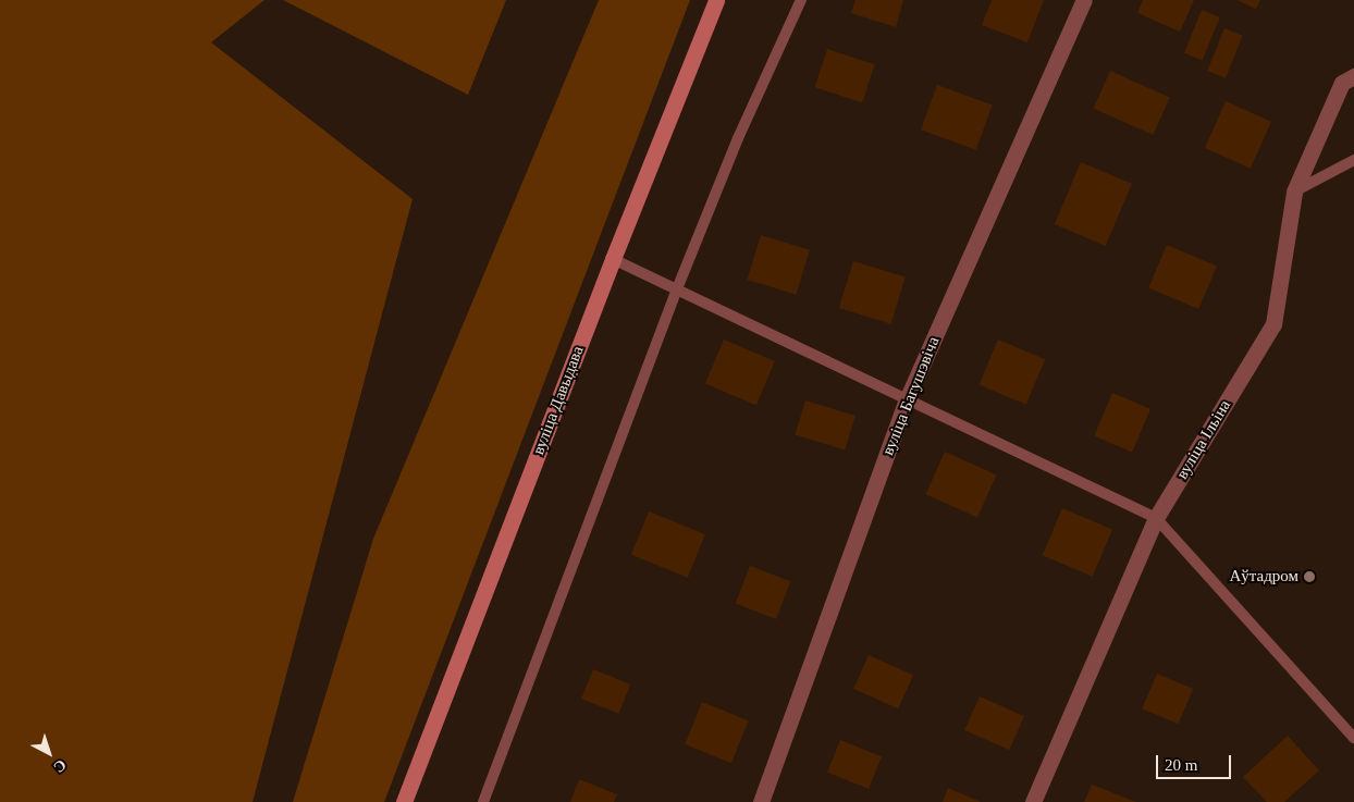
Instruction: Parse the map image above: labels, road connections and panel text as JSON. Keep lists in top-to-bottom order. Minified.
{"streets":{"street":["вуліца Багушэвіча","вуліца Давыдава","вуліца Ільіна"]},"places":["Аўтадром"],"scale_bar":"20 m","north":"bottom right"}
